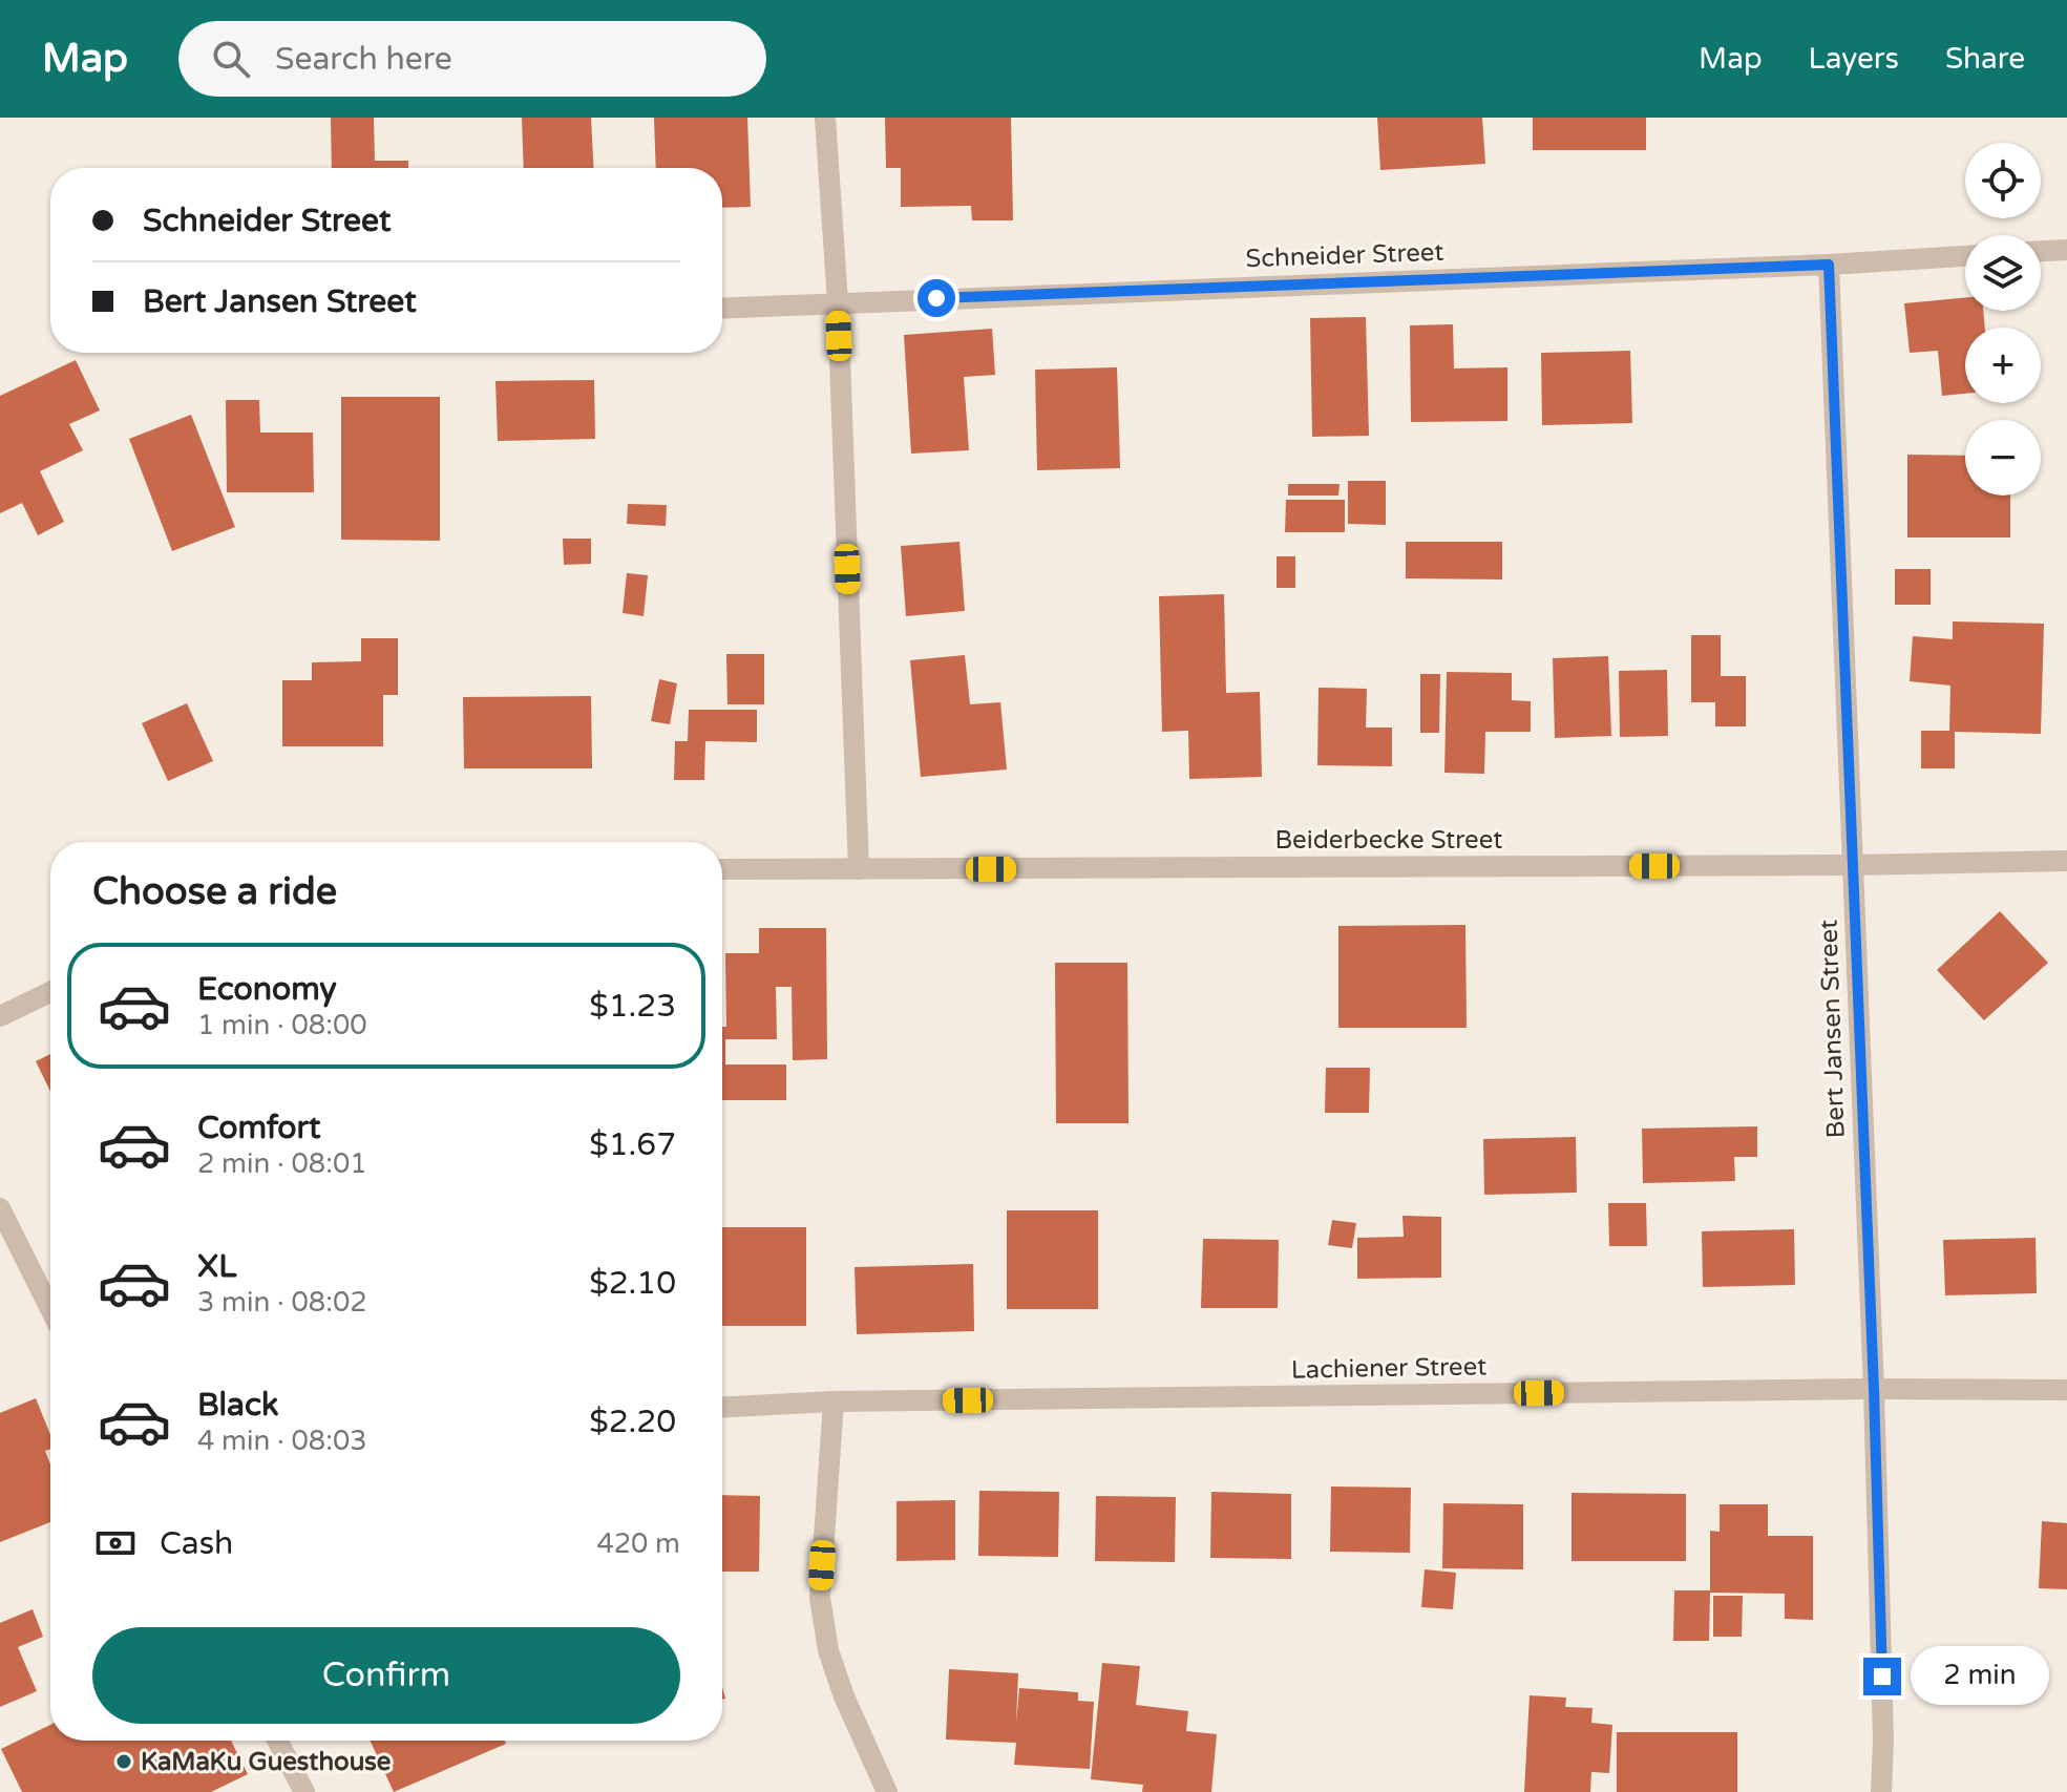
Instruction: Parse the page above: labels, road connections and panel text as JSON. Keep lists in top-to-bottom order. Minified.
{"streets":{"street":["Schneider Street","Beiderbecke Street","Bert Jansen Street","Lachiener Street"]},"crossings":[["Schneider Street","Bert Jansen Street"],["Beiderbecke Street","Bert Jansen Street"],["Bert Jansen Street","Lachiener Street"]],"places":["KaMaKu Guesthouse"],"page":{"header":"Map","search":"Search here","nav":["Map","Layers","Share"],"map_buttons":["+","−"],"banner":["Schneider Street","Bert Jansen Street"],"heading":"Choose a ride","list":[{"name":"Economy","note":"1 min · 08:00","value":"$1.23"},{"name":"Comfort","note":"2 min · 08:01","value":"$1.67"},{"name":"XL","note":"3 min · 08:02","value":"$2.10"},{"name":"Black","note":"4 min · 08:03","value":"$2.20"}],"pay":["Cash","420 m"],"buttons":"Confirm","bubble":"2 min"}}
